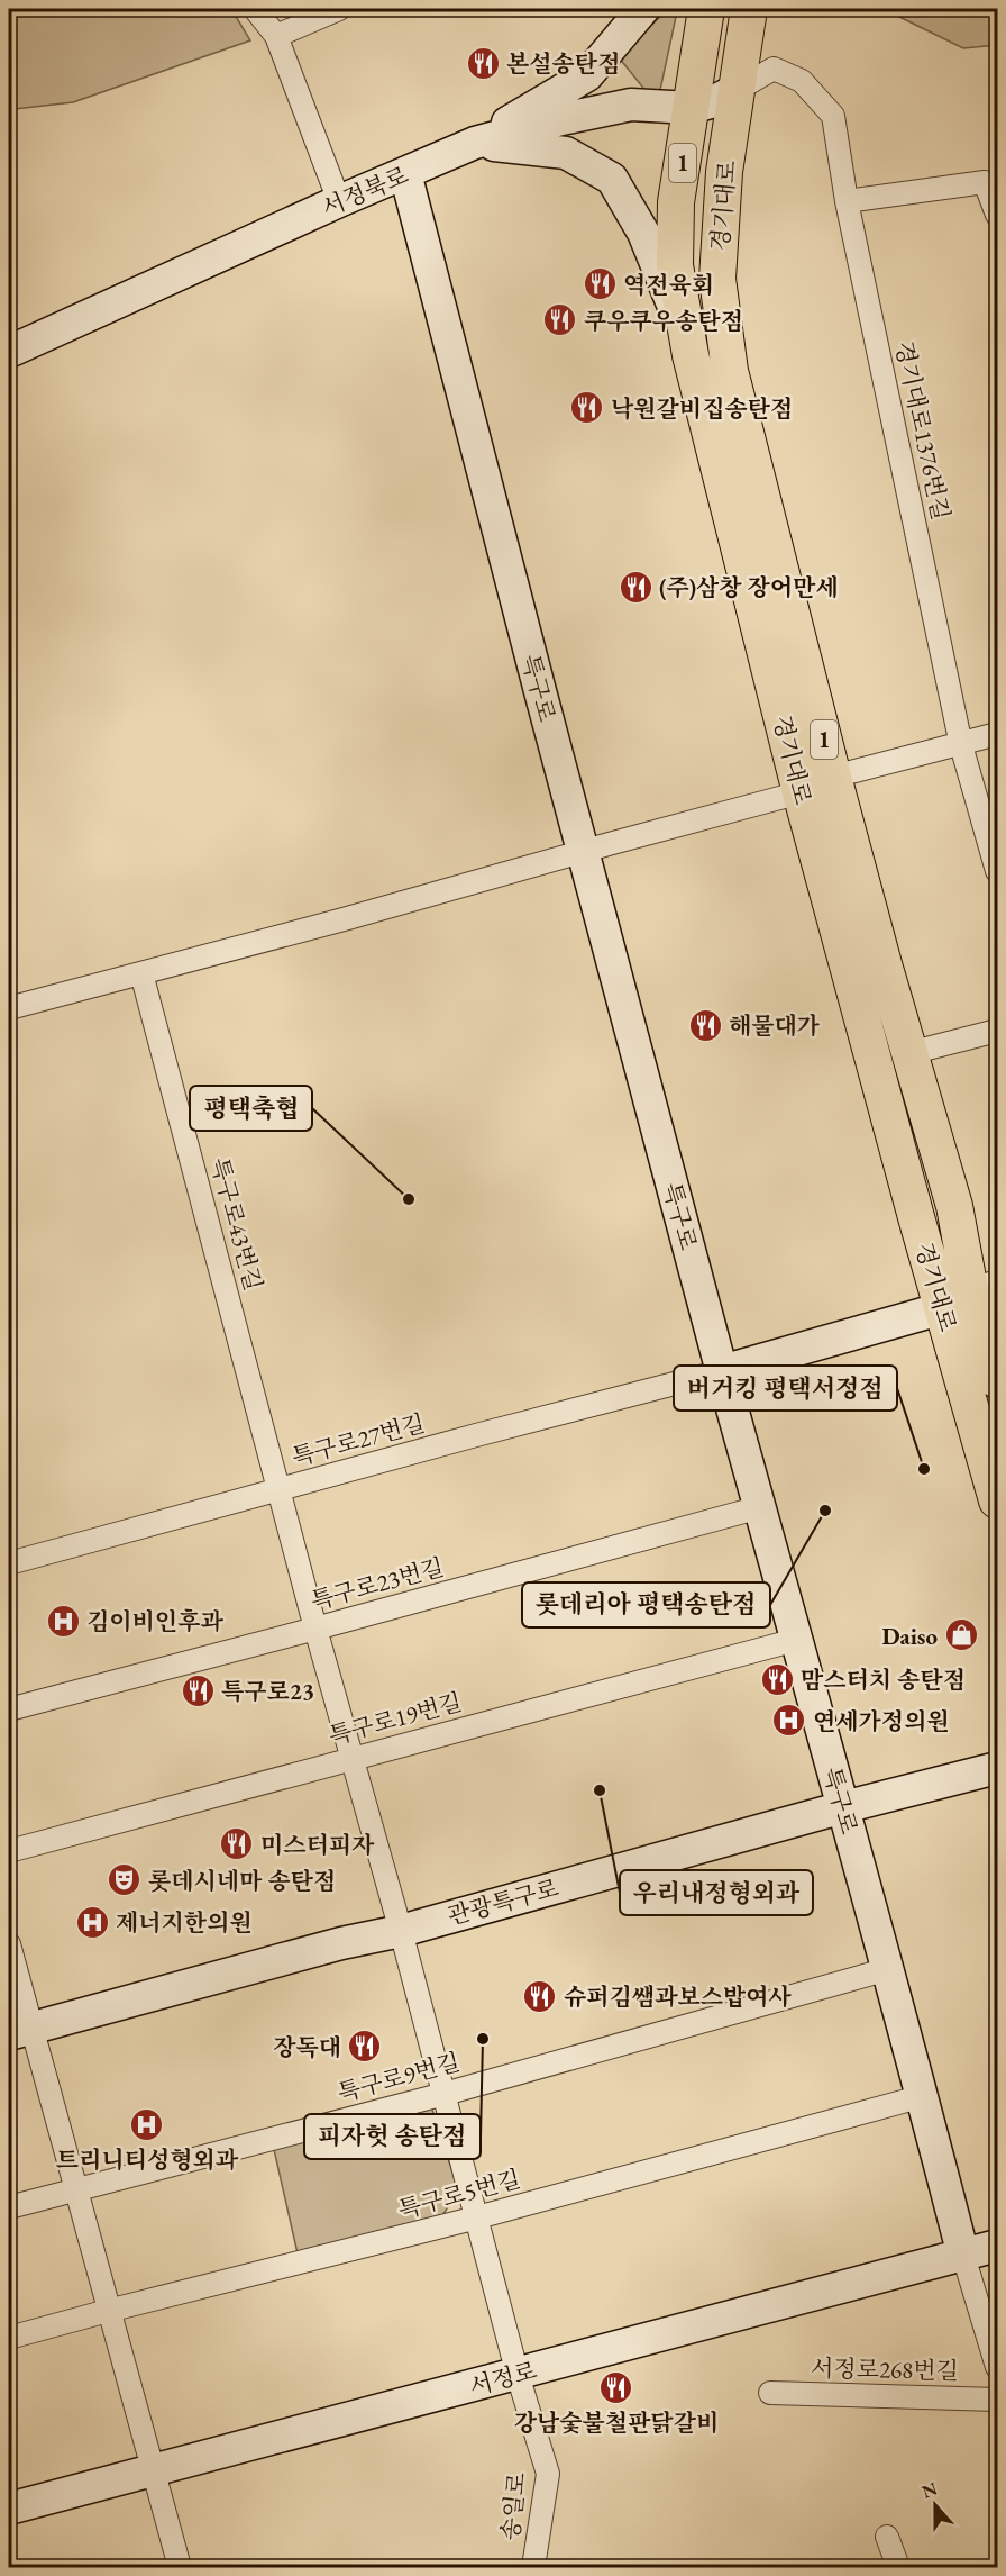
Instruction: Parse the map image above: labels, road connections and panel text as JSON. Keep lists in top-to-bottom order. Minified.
{"streets":{"main road":["1","경기대로"],"street":["서정북로","경기대로1376번길","특구로","특구로43번길","특구로27번길","특구로23번길","특구로19번길","관광특구로","특구로9번길","특구로5번길","서정로268번길","서정로","송일로"]},"crossings":[["서정북로","경기대로"],["서정북로","경기대로1376번길"],["서정북로","특구로"],["경기대로","경기대로1376번길"],["특구로","특구로27번길"],["특구로","특구로23번길"],["특구로","특구로19번길"],["특구로","관광특구로"],["특구로","특구로9번길"],["특구로","특구로5번길"],["특구로","서정로268번길"],["특구로","서정로"],["특구로43번길","특구로27번길"],["특구로43번길","특구로23번길"],["특구로43번길","특구로19번길"],["특구로43번길","관광특구로"],["특구로43번길","송일로"],["관광특구로","송일로"],["특구로9번길","송일로"],["특구로5번길","송일로"],["서정로268번길","서정로"],["서정로","송일로"]],"places":{"restaurant":["본설송탄점","역전육회","쿠우쿠우송탄점","낙원갈비집송탄점","(주)삼창 장어만세","해물대가","맘스터치 송탄점","특구로23","미스터피자","슈퍼김쌤과보스밥여사","장독대","강남숯불철판닭갈비"],"other":["평택축협","버거킹 평택서정점","롯데리아 평택송탄점","우리내정형외과","피자헛 송탄점"],"hospital":["김이비인후과","연세가정의원","제너지한의원","트리니티성형외과"],"shop":["Daiso"],"theatre":["롯데시네마 송탄점"]},"north":"top"}
